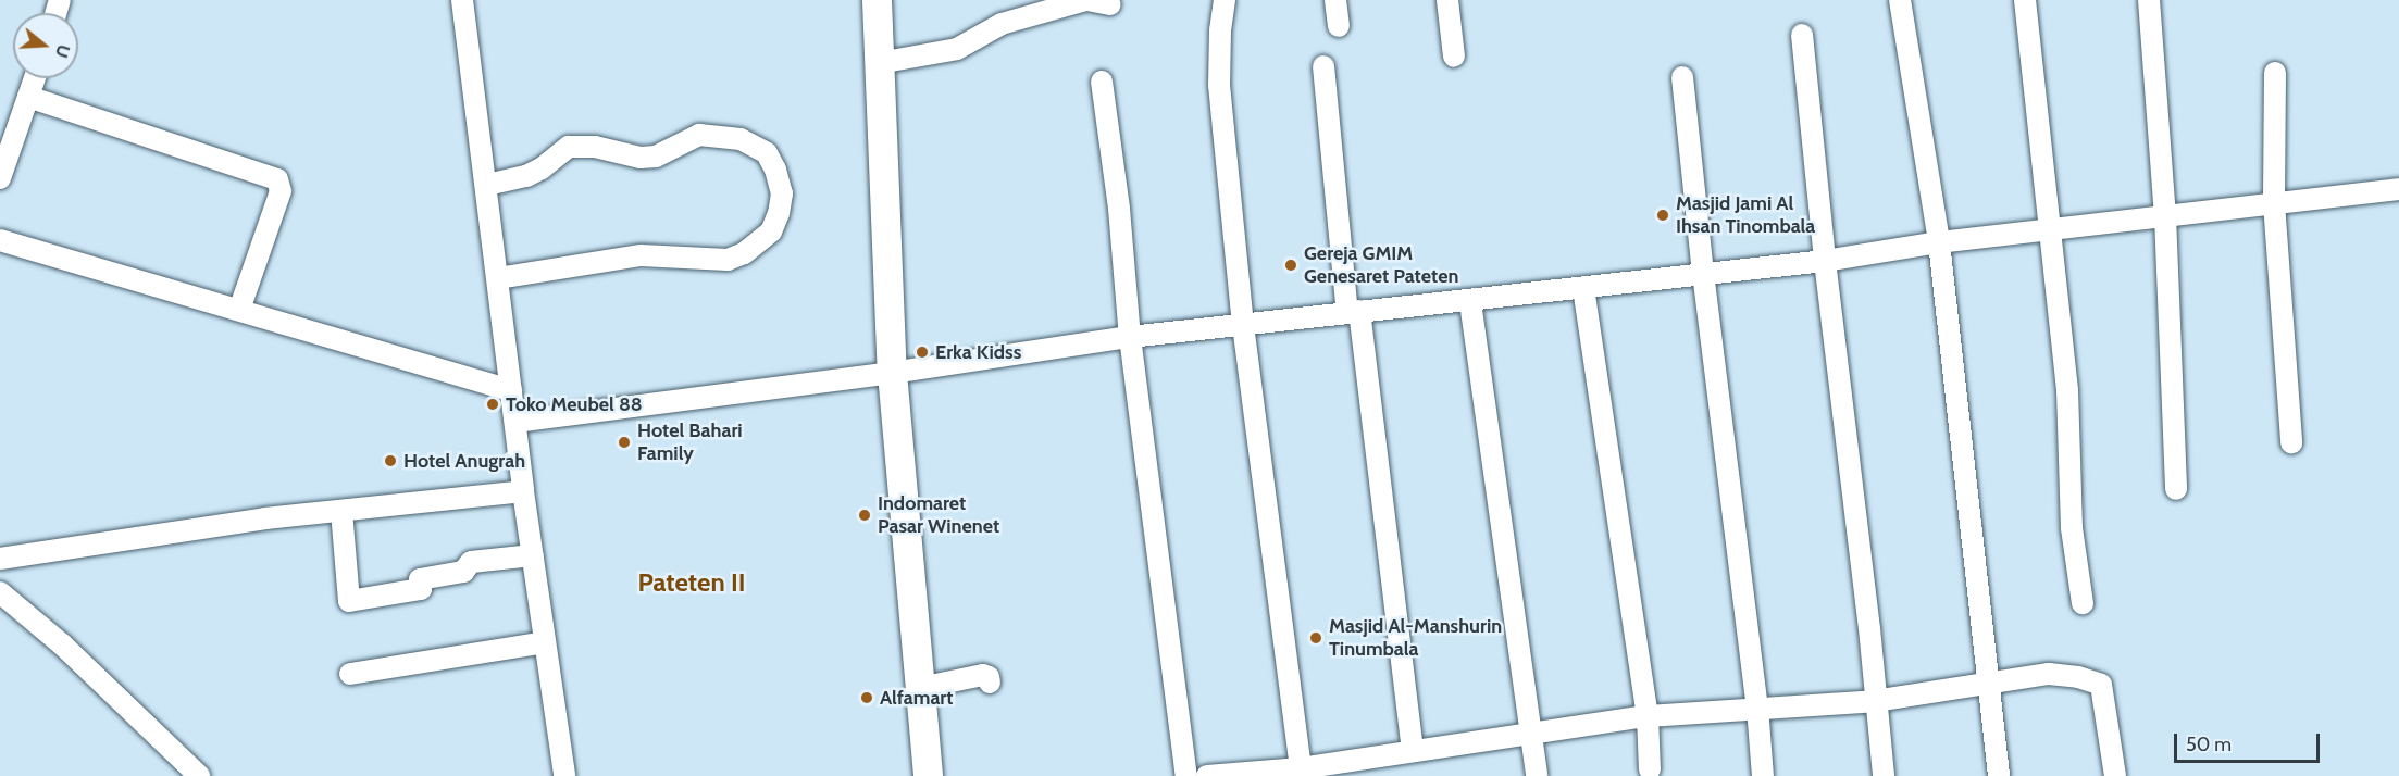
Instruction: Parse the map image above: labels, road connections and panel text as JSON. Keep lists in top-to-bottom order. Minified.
{"districts":["Pateten II"],"places":["Masjid Jami Al Ihsan Tinombala","Gereja GMIM Genesaret Pateten","Erka Kidss","Toko Meubel 88","Hotel Bahari Family","Hotel Anugrah","Indomaret Pasar Winenet","Masjid Al-Manshurin Tinumbala","Alfamart"],"scale_bar":"50 m","north":"right"}
